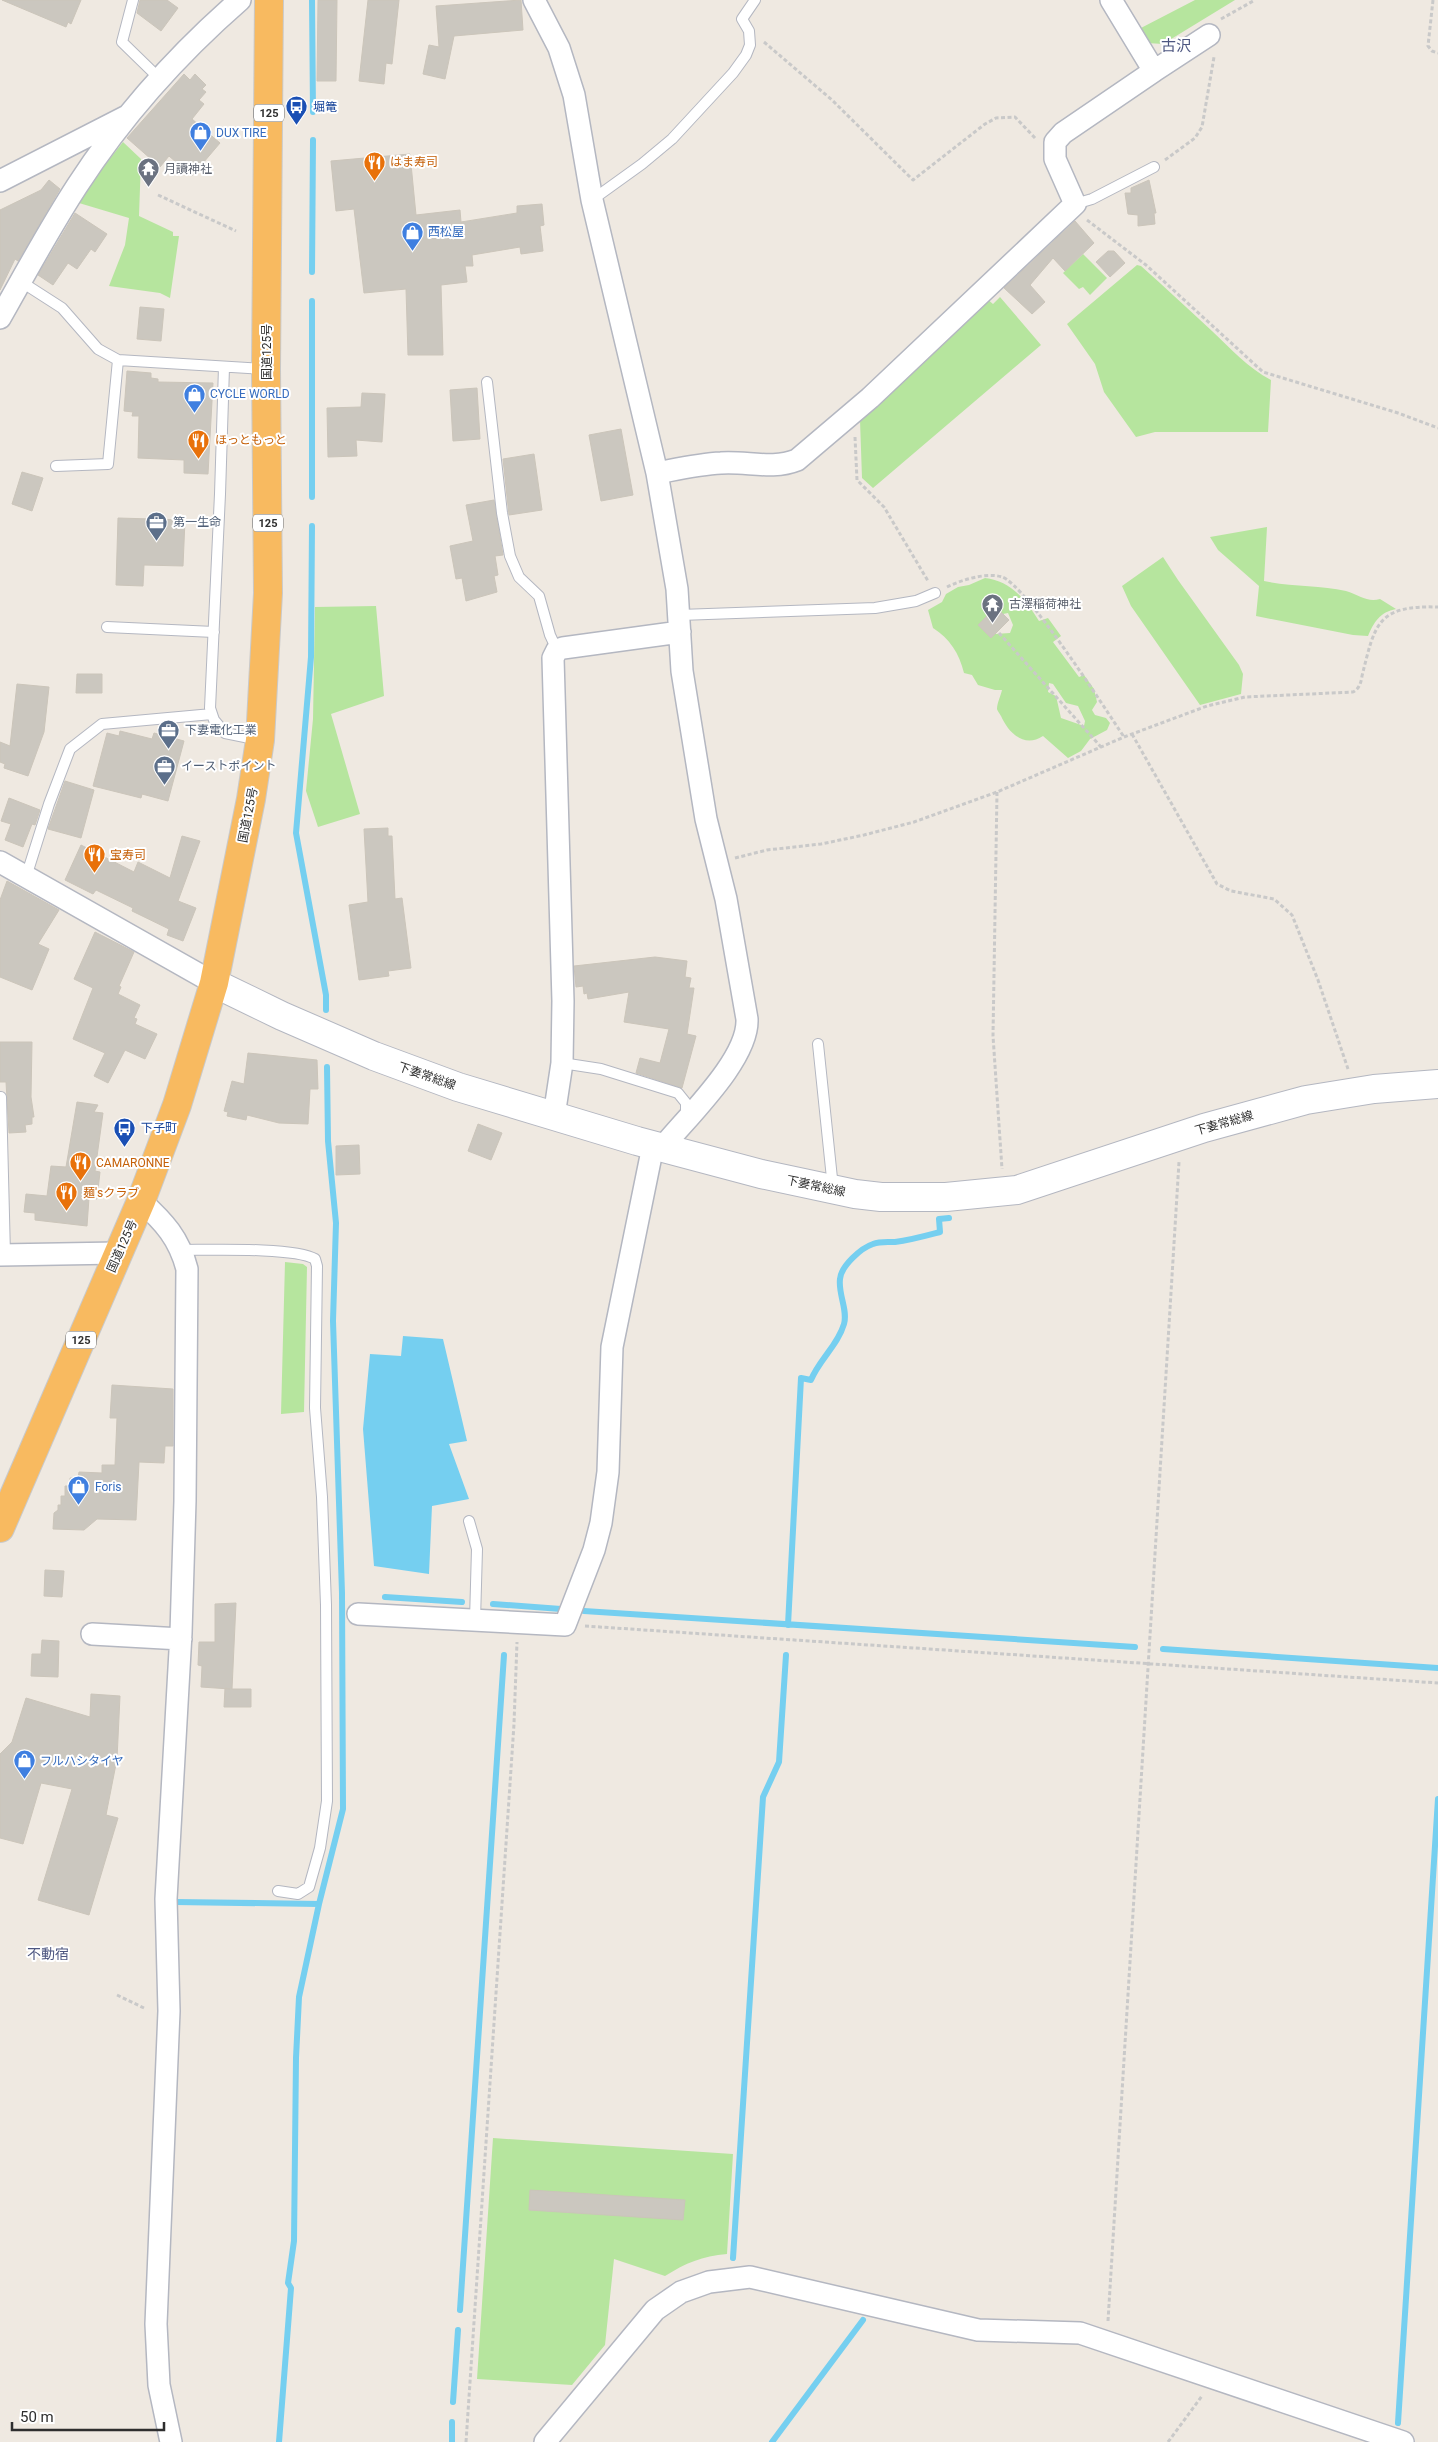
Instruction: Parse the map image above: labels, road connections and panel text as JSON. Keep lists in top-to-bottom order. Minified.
{"streets":{"highway":["125","国道125号"],"main road":["下妻常総線"]},"crossings":[["国道125号","下妻常総線"]],"districts":["古沢","不動宿"],"places":{"bus stop":["堀篭","下子町"],"shop":["DUX TIRE","西松屋","CYCLE WORLD","Foris","フルハシタイヤ"],"restaurant":["はま寿司","ほっともっと","宝寿司","CAMARONNE","麺'sクラブ"],"temple":["月讀神社","古澤稲荷神社"],"office":["第一生命","下妻電化工業","イーストポイント"]},"scale_bar":"50 m"}
